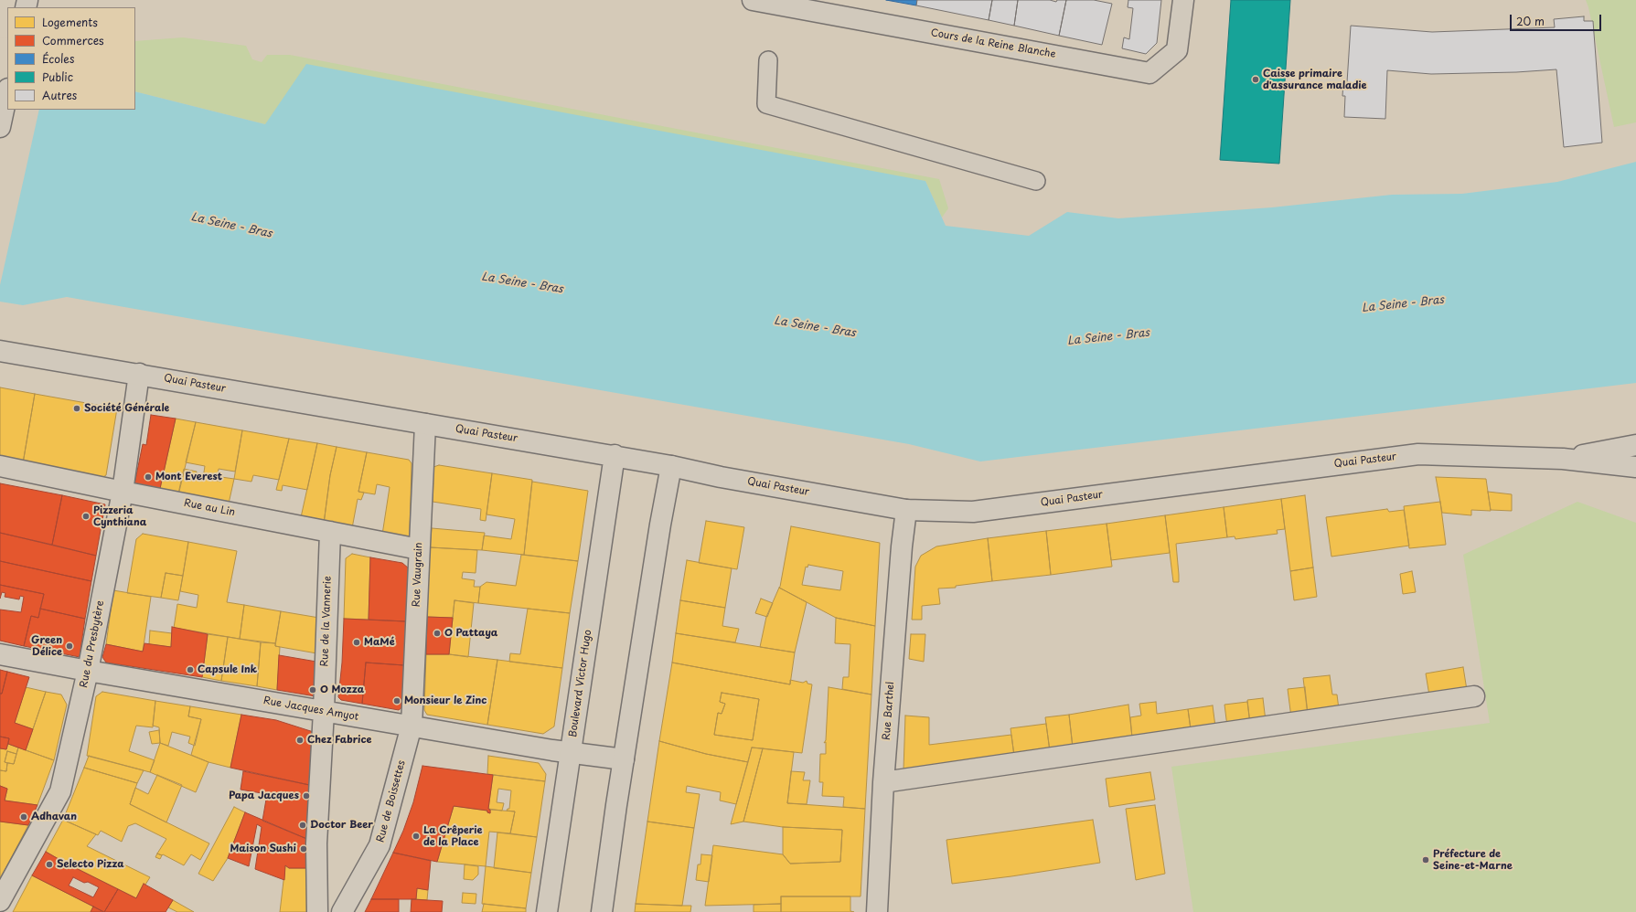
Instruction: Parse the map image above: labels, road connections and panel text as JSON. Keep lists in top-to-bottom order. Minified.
{"streets":{"street":["Cours de la Reine Blanche","Quai Pasteur","Rue au Lin","Rue Vaugrain","Rue de la Vannerie","Rue du Presbytère","Boulevard Victor Hugo","Rue Jacques Amyot","Rue Barthel","Rue de Boissettes"]},"crossings":[["Quai Pasteur","Rue Vaugrain"],["Quai Pasteur","Rue du Presbytère"],["Quai Pasteur","Boulevard Victor Hugo"],["Quai Pasteur","Rue Barthel"],["Rue au Lin","Rue Vaugrain"],["Rue au Lin","Rue de la Vannerie"],["Rue au Lin","Rue du Presbytère"],["Rue Vaugrain","Rue Jacques Amyot"],["Rue Vaugrain","Rue de Boissettes"],["Rue de la Vannerie","Rue Jacques Amyot"],["Rue du Presbytère","Rue Jacques Amyot"],["Boulevard Victor Hugo","Rue Jacques Amyot"],["Rue Jacques Amyot","Rue de Boissettes"]],"water":["La Seine - Bras"],"places":["Caisse primaire d'assurance maladie","Société Générale","Mont Everest","Pizzeria Cynthiana","O Pattaya","MaMé","Green Délice","Capsule Ink","O Mozza","Monsieur le Zinc","Chez Fabrice","Papa Jacques","Adhavan","Doctor Beer","La Crêperie de la Place","Maison Sushi","Préfecture de Seine-et-Marne","Selecto Pizza"],"legend":["Logements","Commerces","Écoles","Public","Autres"],"scale_bar":"20 m"}
